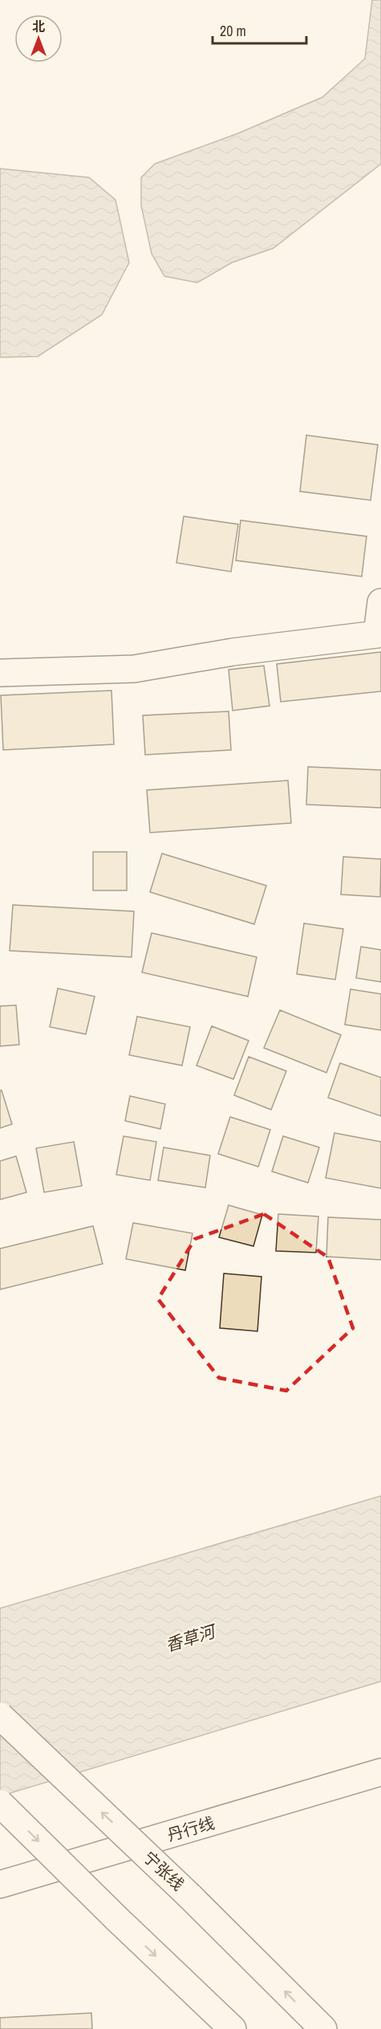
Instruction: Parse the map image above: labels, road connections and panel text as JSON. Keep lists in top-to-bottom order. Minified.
{"streets":{"main road":["丹行线","宁张线"]},"water":["香草河"],"scale_bar":"20 m","north":"top"}
